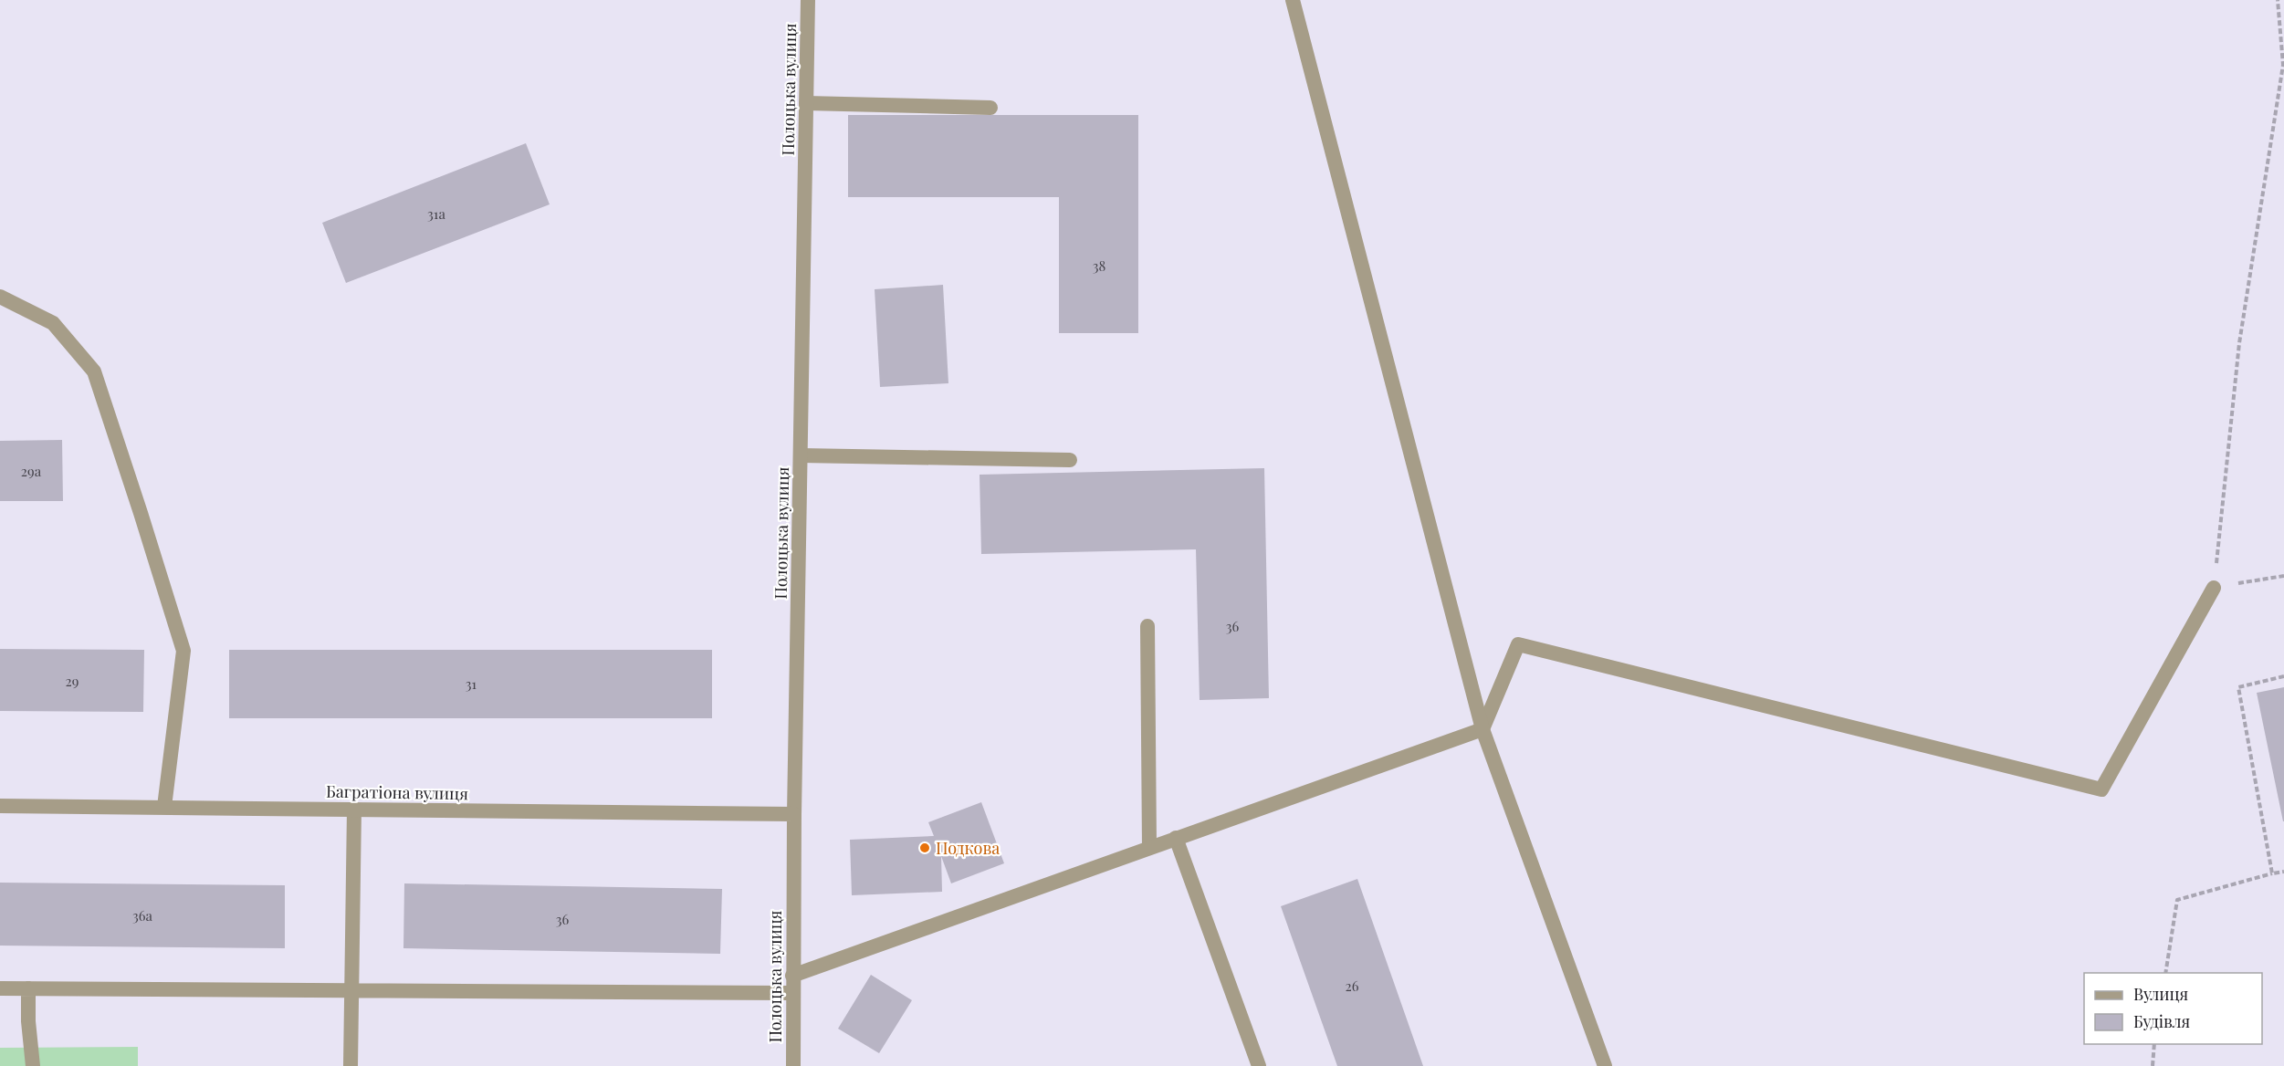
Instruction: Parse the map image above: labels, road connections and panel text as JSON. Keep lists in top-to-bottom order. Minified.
{"streets":{"street":["Полоцька вулиця","Багратіона вулиця"]},"crossings":[["Полоцька вулиця","Багратіона вулиця"]],"places":["Подкова"],"house_numbers":["31а","38","29а","36","29","31","36а","36","26"],"legend":["Вулиця","Будівля"]}
